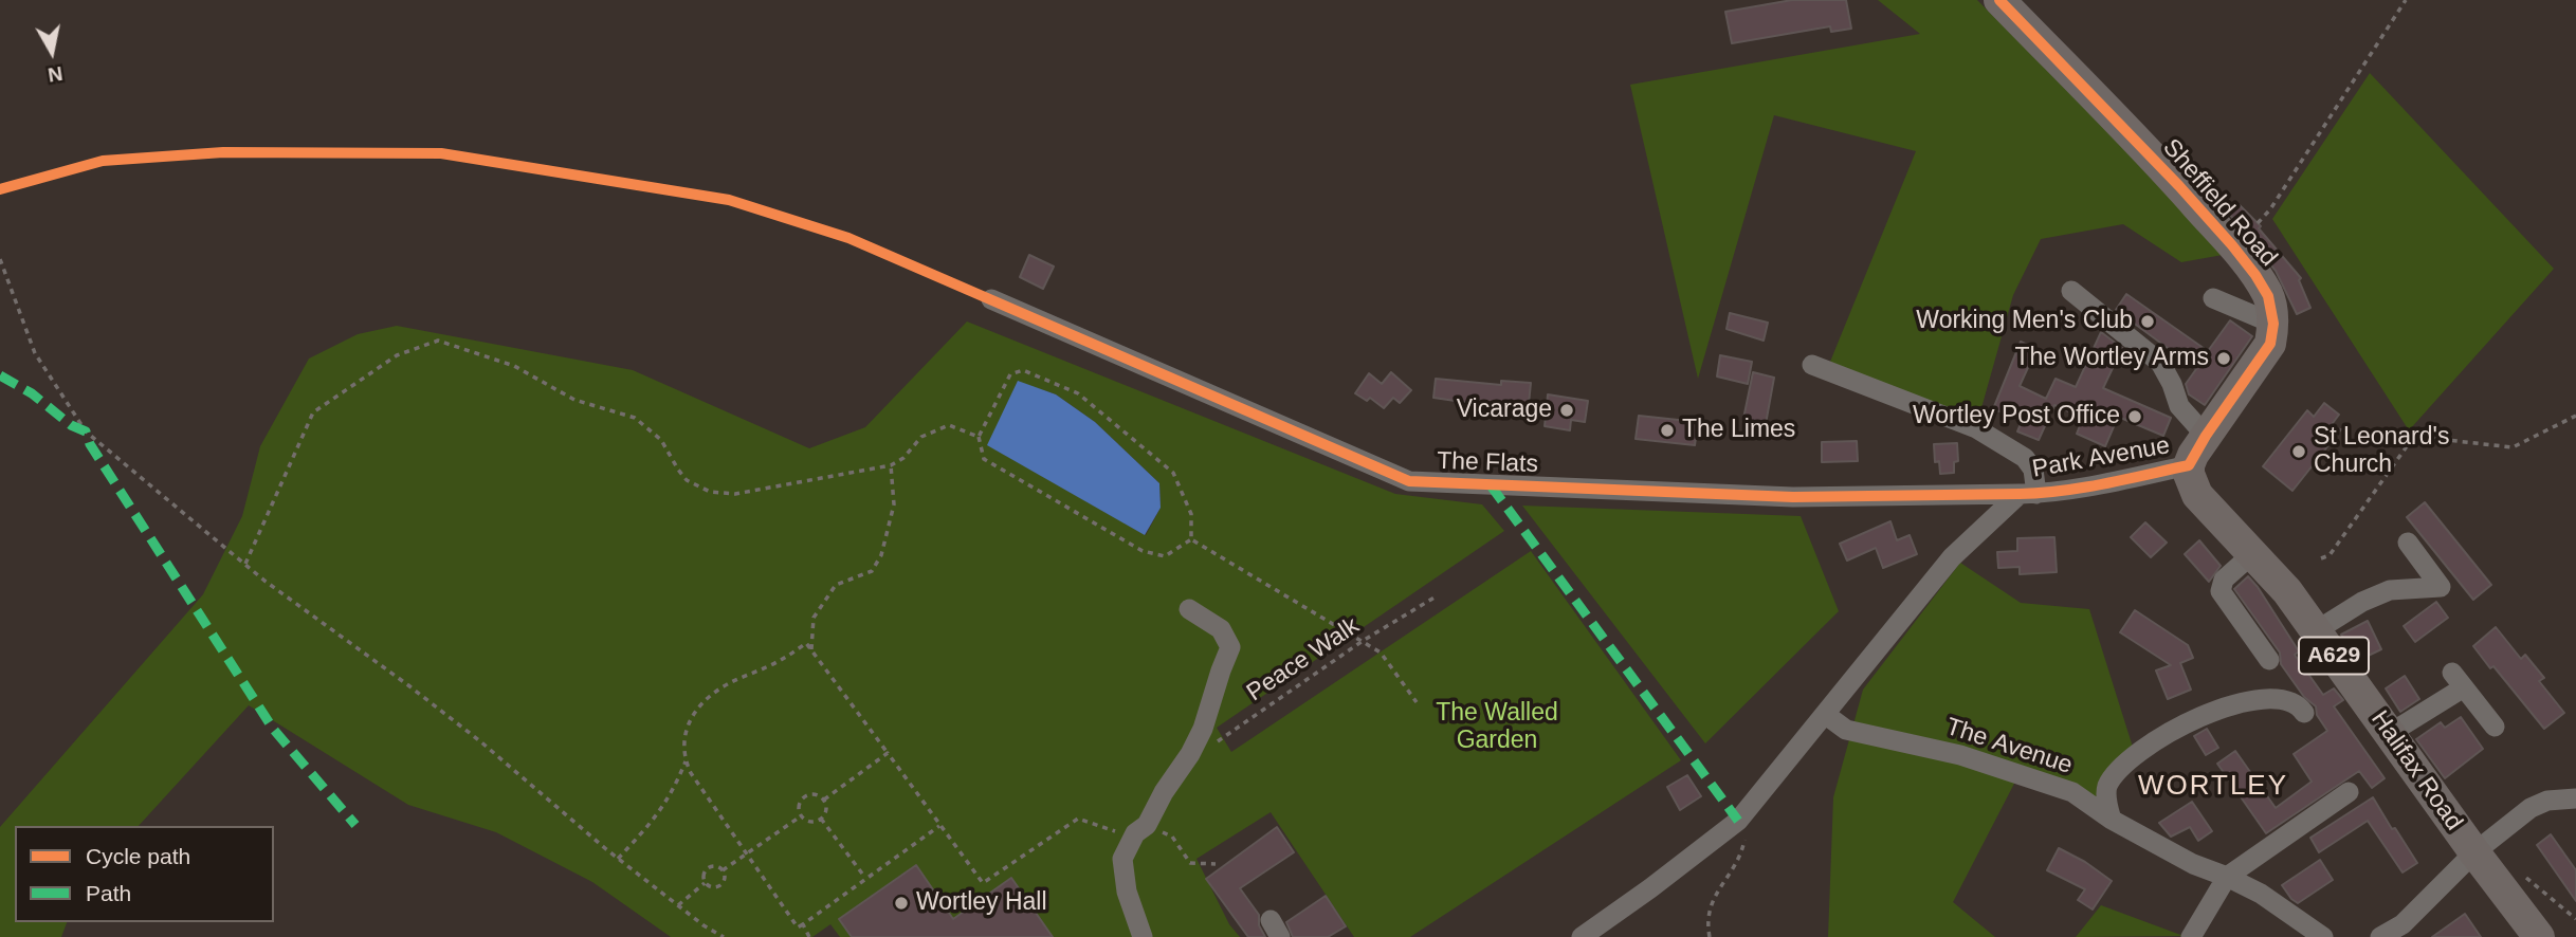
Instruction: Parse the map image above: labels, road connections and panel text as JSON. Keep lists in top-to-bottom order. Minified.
{"streets":{"highway":["Sheffield Road","A629","Halifax Road"],"street":["Park Avenue","The Flats","The Avenue"],"path":["Peace Walk"]},"crossings":[["Park Avenue","The Flats"],["Park Avenue","Halifax Road"]],"districts":["WORTLEY"],"parks":["The Walled Garden"],"places":["Working Men's Club","The Wortley Arms","Vicarage","Wortley Post Office","The Limes","St Leonard's Church","Wortley Hall"],"legend":["Cycle path","Path"],"north":"bottom"}
